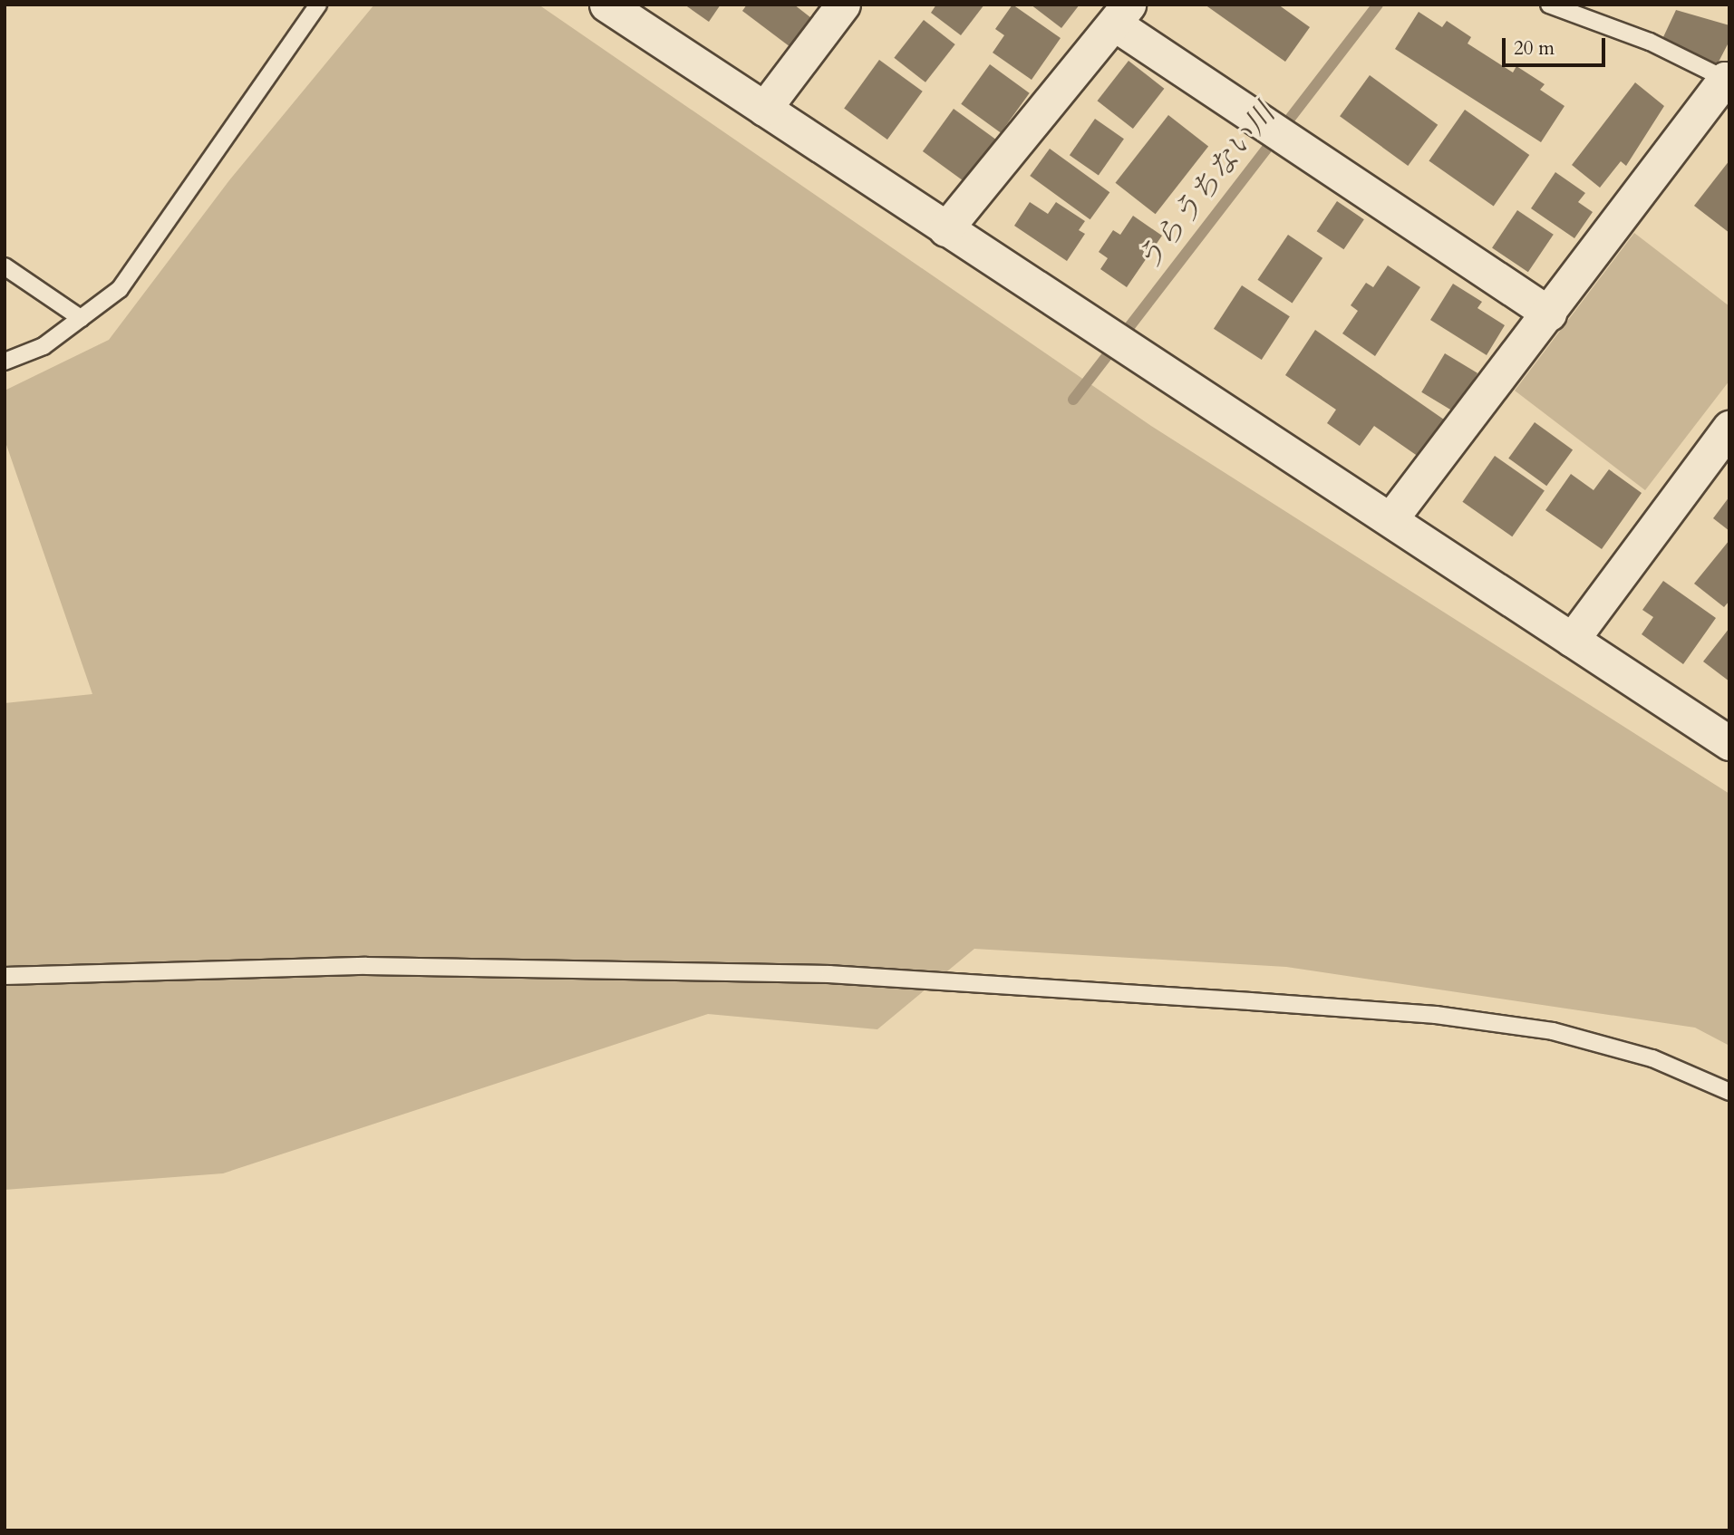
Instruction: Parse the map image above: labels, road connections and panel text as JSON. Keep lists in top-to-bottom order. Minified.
{"water":["うらうちない川"],"scale_bar":"20 m"}
